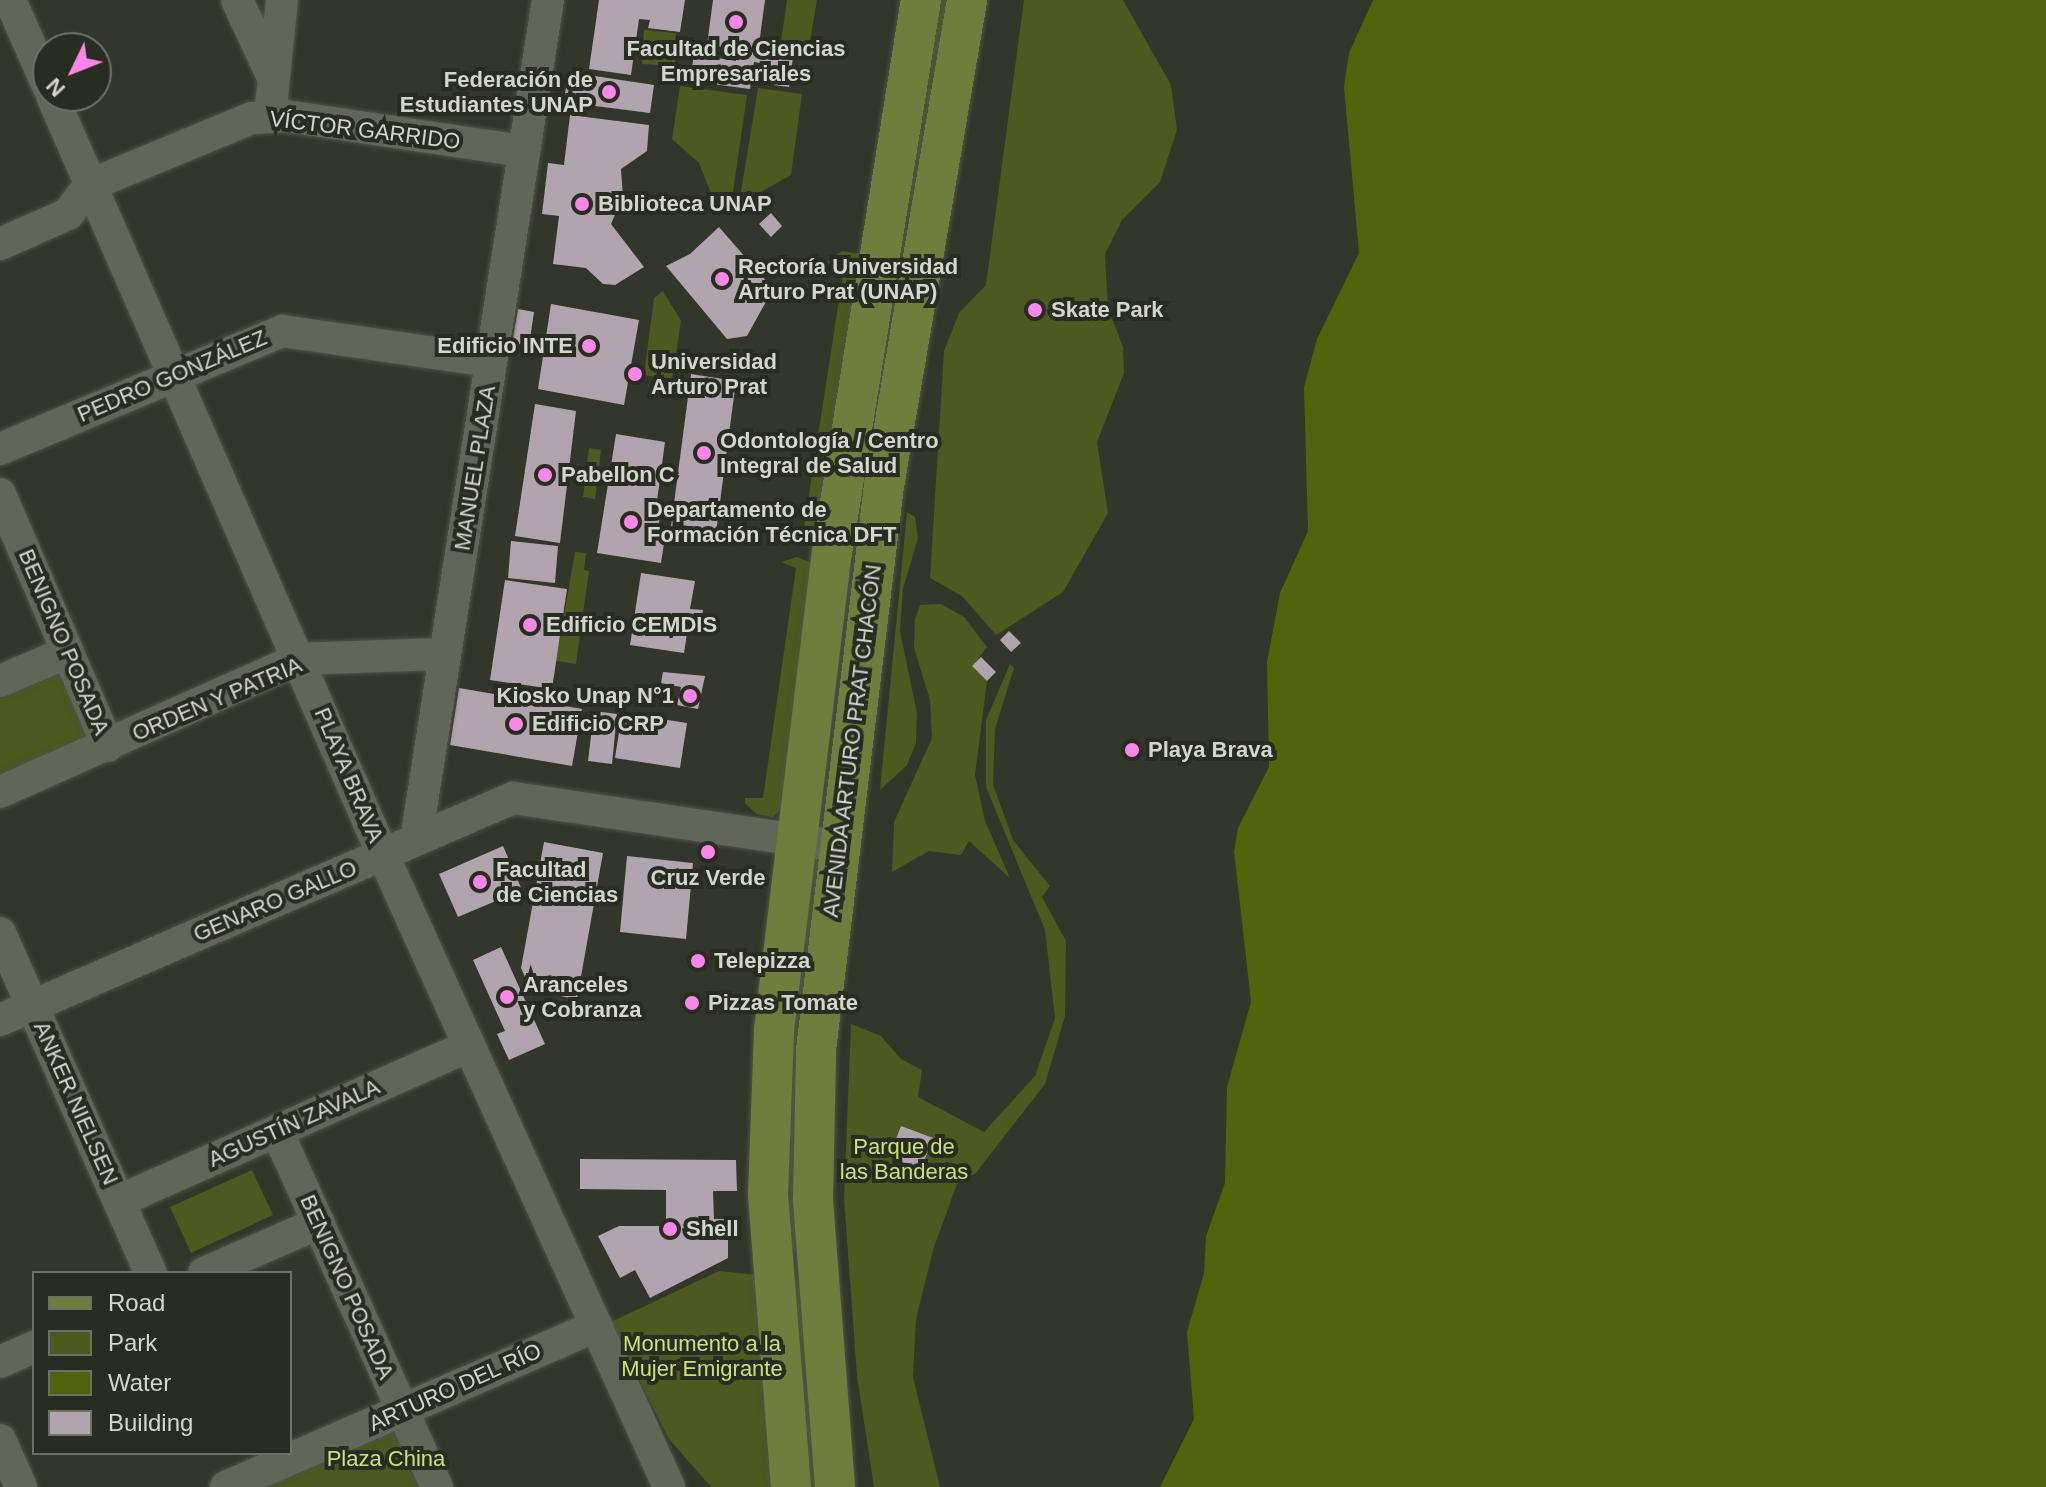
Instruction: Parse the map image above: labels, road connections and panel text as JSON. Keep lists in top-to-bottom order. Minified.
{"streets":{"main road":["AVENIDA ARTURO PRAT CHACÓN"],"street":["VÍCTOR GARRIDO","PEDRO GONZÁLEZ","MANUEL PLAZA","BENIGNO POSADA","ORDEN Y PATRIA","PLAYA BRAVA","GENARO GALLO","ANKER NIELSEN","AGUSTÍN ZAVALA","ARTURO DEL RÍO"]},"crossings":[["VÍCTOR GARRIDO","MANUEL PLAZA"],["VÍCTOR GARRIDO","PLAYA BRAVA"],["PEDRO GONZÁLEZ","MANUEL PLAZA"],["PEDRO GONZÁLEZ","PLAYA BRAVA"],["MANUEL PLAZA","ORDEN Y PATRIA"],["MANUEL PLAZA","GENARO GALLO"],["BENIGNO POSADA","ORDEN Y PATRIA"],["BENIGNO POSADA","AGUSTÍN ZAVALA"],["BENIGNO POSADA","ARTURO DEL RÍO"],["ORDEN Y PATRIA","PLAYA BRAVA"],["AVENIDA ARTURO PRAT CHACÓN","GENARO GALLO"],["PLAYA BRAVA","GENARO GALLO"],["PLAYA BRAVA","AGUSTÍN ZAVALA"],["PLAYA BRAVA","ARTURO DEL RÍO"],["GENARO GALLO","ANKER NIELSEN"],["ANKER NIELSEN","AGUSTÍN ZAVALA"]],"parks":["Parque de las Banderas","Monumento a la Mujer Emigrante","Plaza China"],"places":["Facultad de Ciencias Empresariales","Federación de Estudiantes UNAP","Biblioteca UNAP","Rectoría Universidad Arturo Prat (UNAP)","Skate Park","Edificio INTE","Universidad Arturo Prat","Odontología / Centro Integral de Salud","Pabellon C","Departamento de Formación Técnica DFT","Edificio CEMDIS","Kiosko Unap N°1","Edificio CRP","Playa Brava","Cruz Verde","Facultad de Ciencias","Telepizza","Aranceles y Cobranza","Pizzas Tomate","Shell"],"legend":["Road","Park","Water","Building"],"north":"bottom left"}
